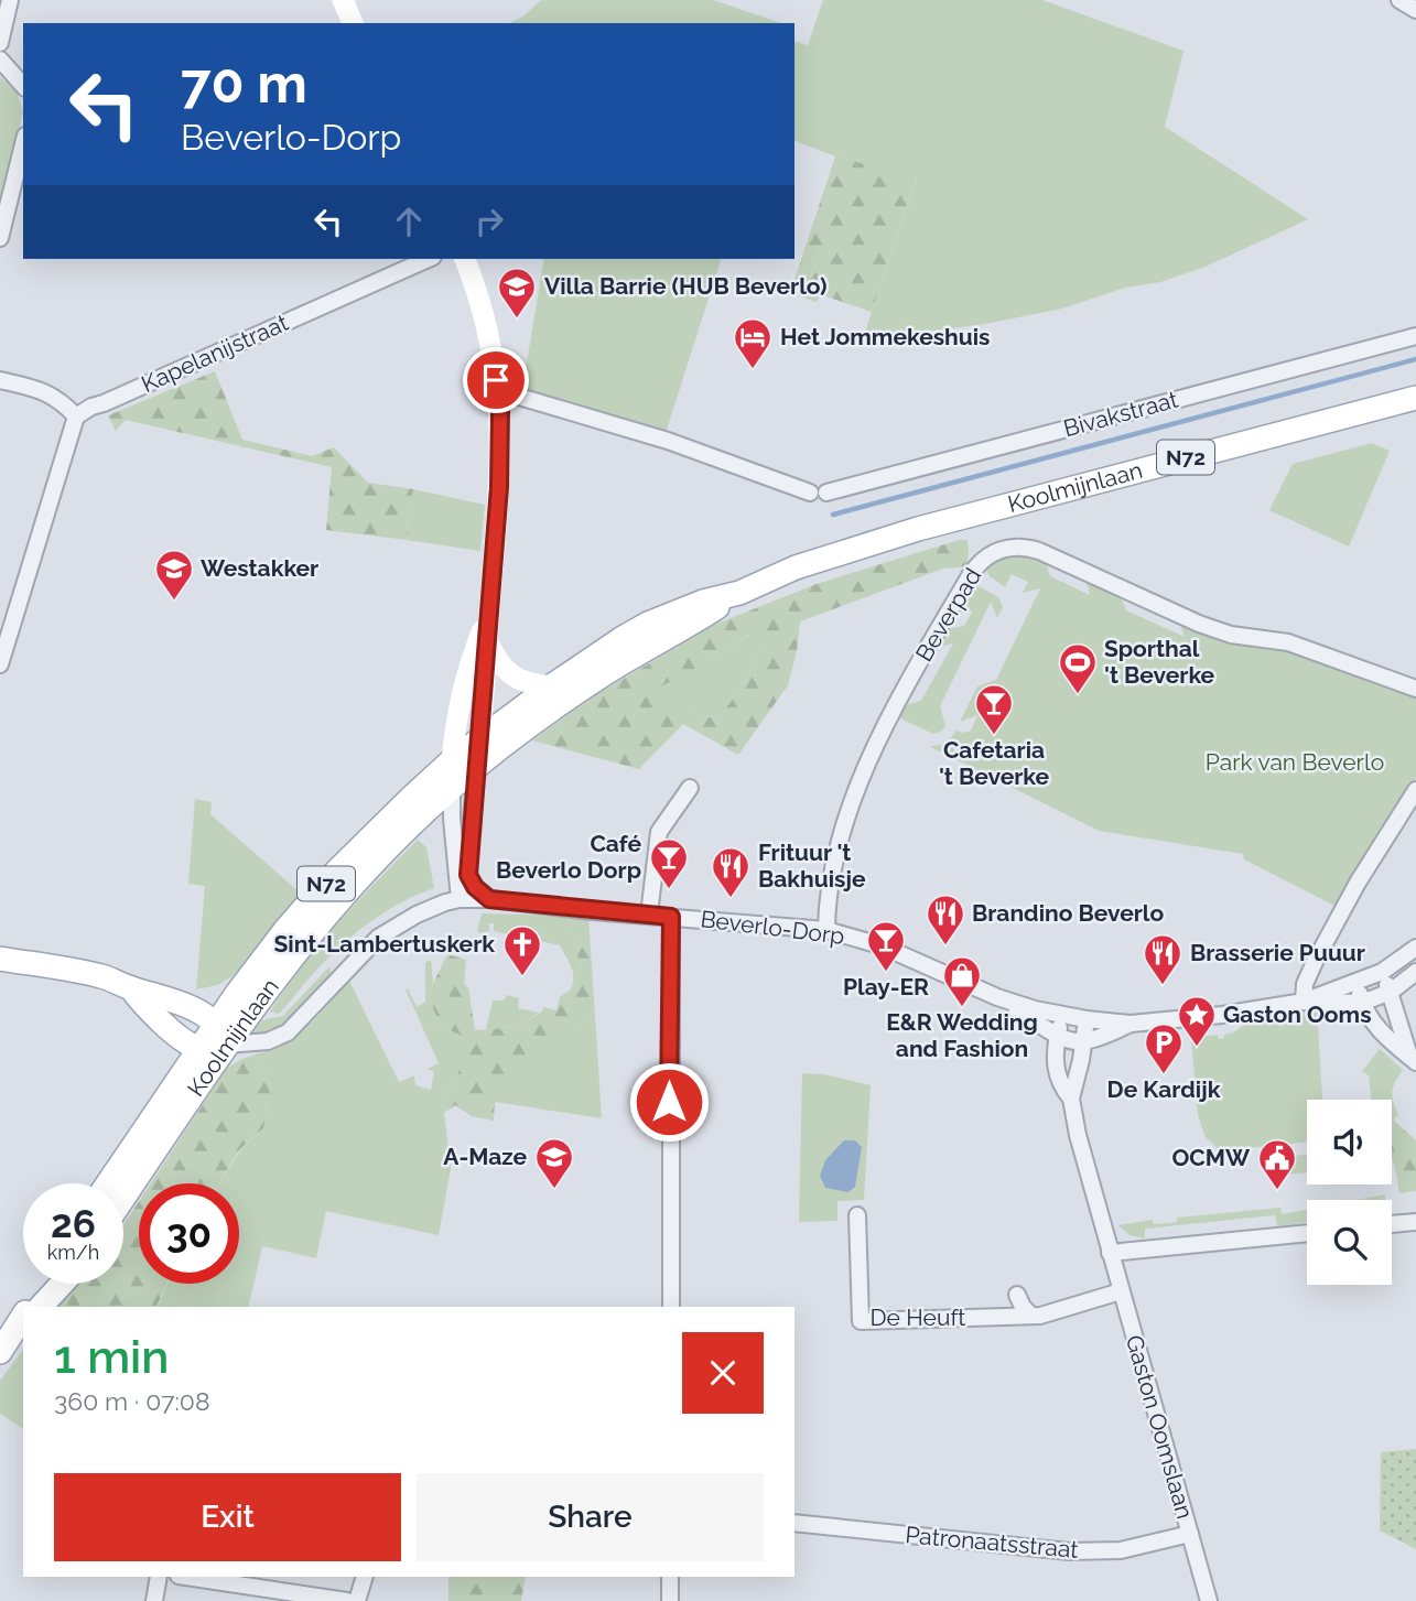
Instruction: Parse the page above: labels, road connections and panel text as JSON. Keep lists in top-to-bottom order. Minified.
{"streets":{"main road":["N72","Koolmijnlaan"],"street":["Kapelanijstraat","Bivakstraat","Beverpad","Beverlo-Dorp","De Heuft","Gaston Oomslaan","Patronaatsstraat"]},"crossings":[["Koolmijnlaan","Beverlo-Dorp"],["Beverpad","Beverlo-Dorp"],["Beverlo-Dorp","Gaston Oomslaan"],["De Heuft","Gaston Oomslaan"],["Gaston Oomslaan","Patronaatsstraat"]],"parks":["Park van Beverlo"],"places":{"school or university":["Villa Barrie (HUB Beverlo)","Westakker","A-Maze"],"hotel":["Het Jommekeshuis"],"sports":["Sporthal 't Beverke"],"bar":["Cafetaria 't Beverke","Café Beverlo Dorp","Play-ER"],"restaurant":["Frituur 't Bakhuisje","Brandino Beverlo","Brasserie Puuur"],"church":["Sint-Lambertuskerk"],"shop":["E&R Wedding and Fashion"],"place":["Gaston Ooms"],"parking":["De Kardijk"],"public building":["OCMW"]},"page":{"turn":["70 m","Beverlo-Dorp"],"speed":"26 km/h","limit":"30","heading":["1 min","360 m · 07:08"],"buttons":["Exit","Share"]}}
